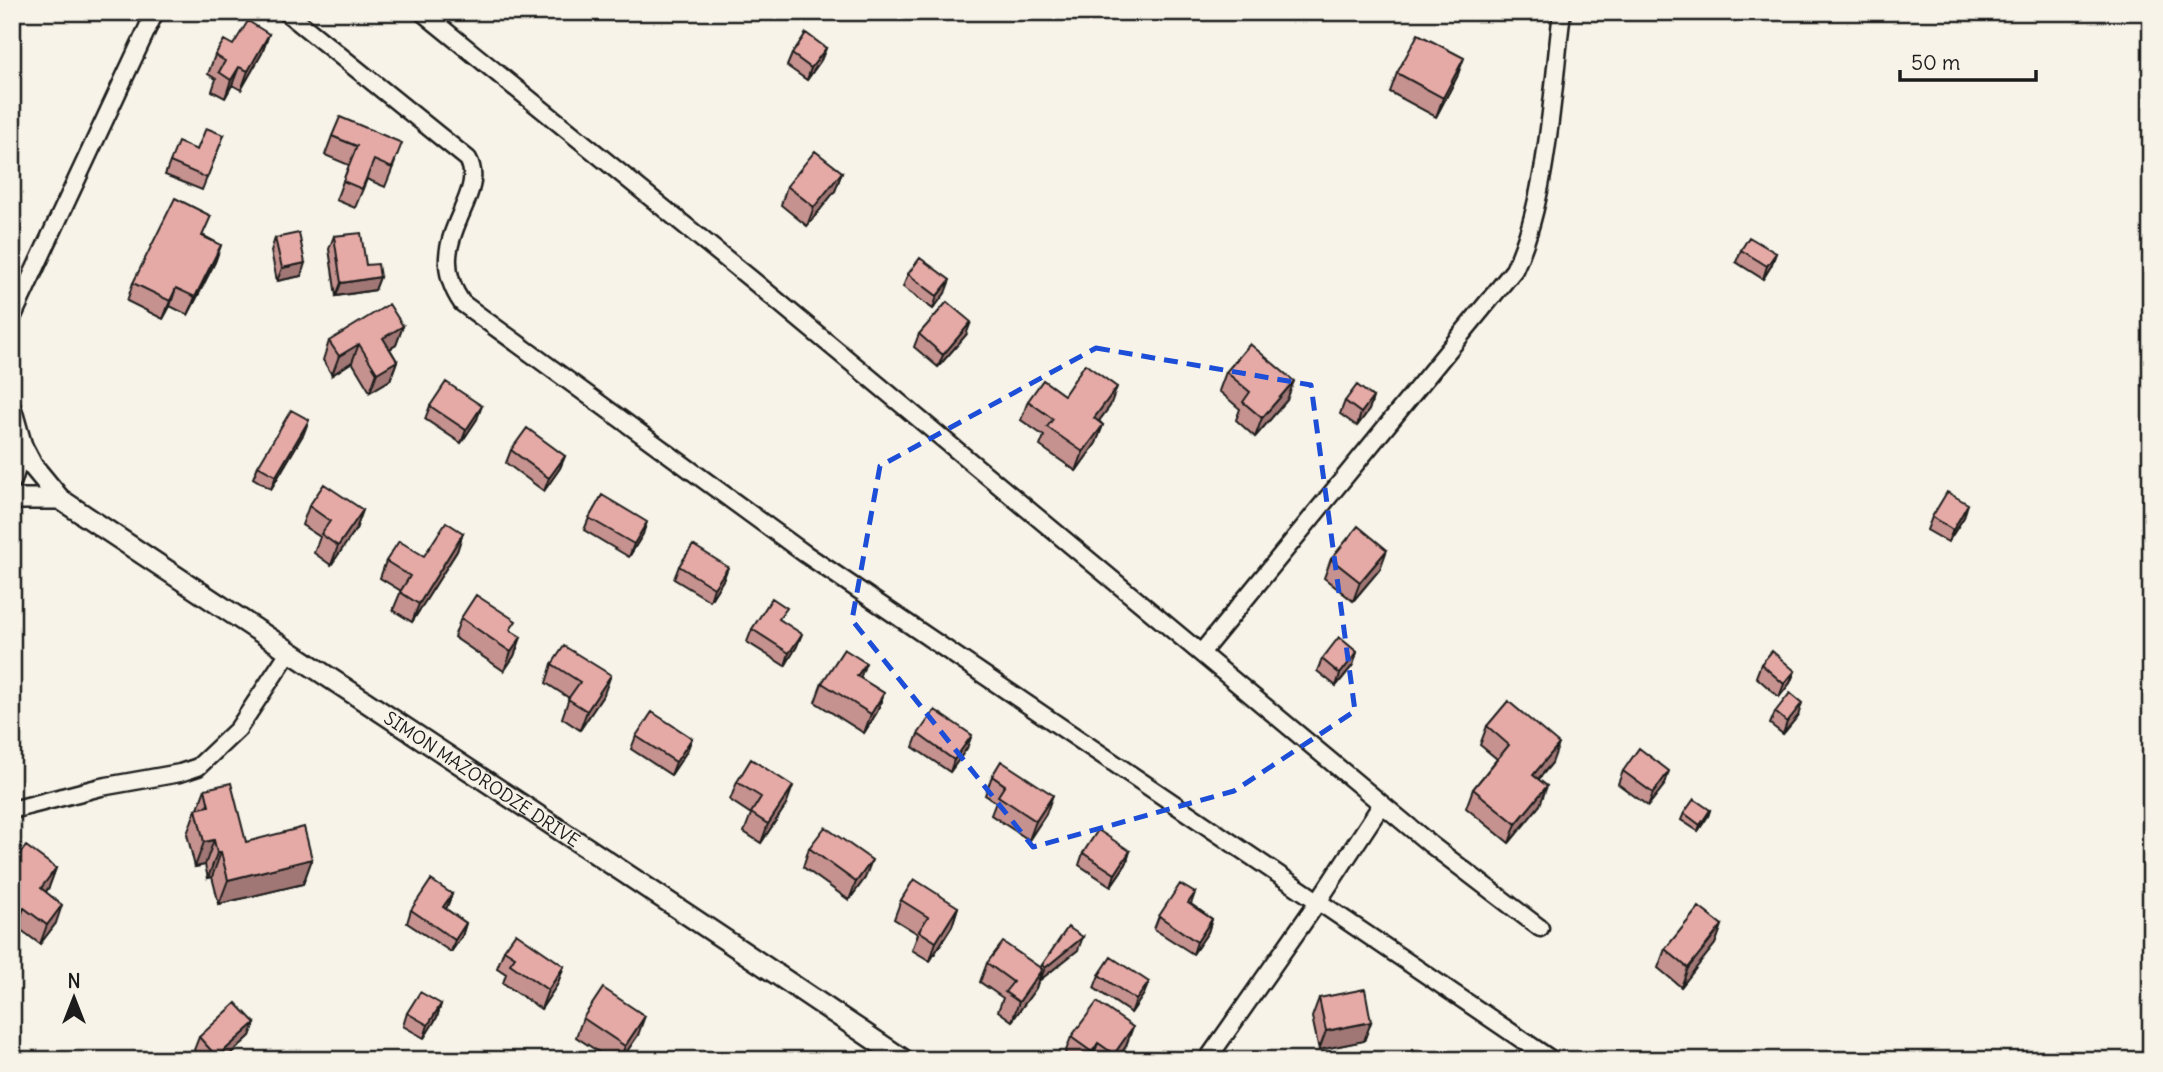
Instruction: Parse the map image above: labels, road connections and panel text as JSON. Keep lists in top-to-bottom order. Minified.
{"streets":{"street":["SIMON MAZORODZE DRIVE"]},"scale_bar":"50 m","north":"top"}
